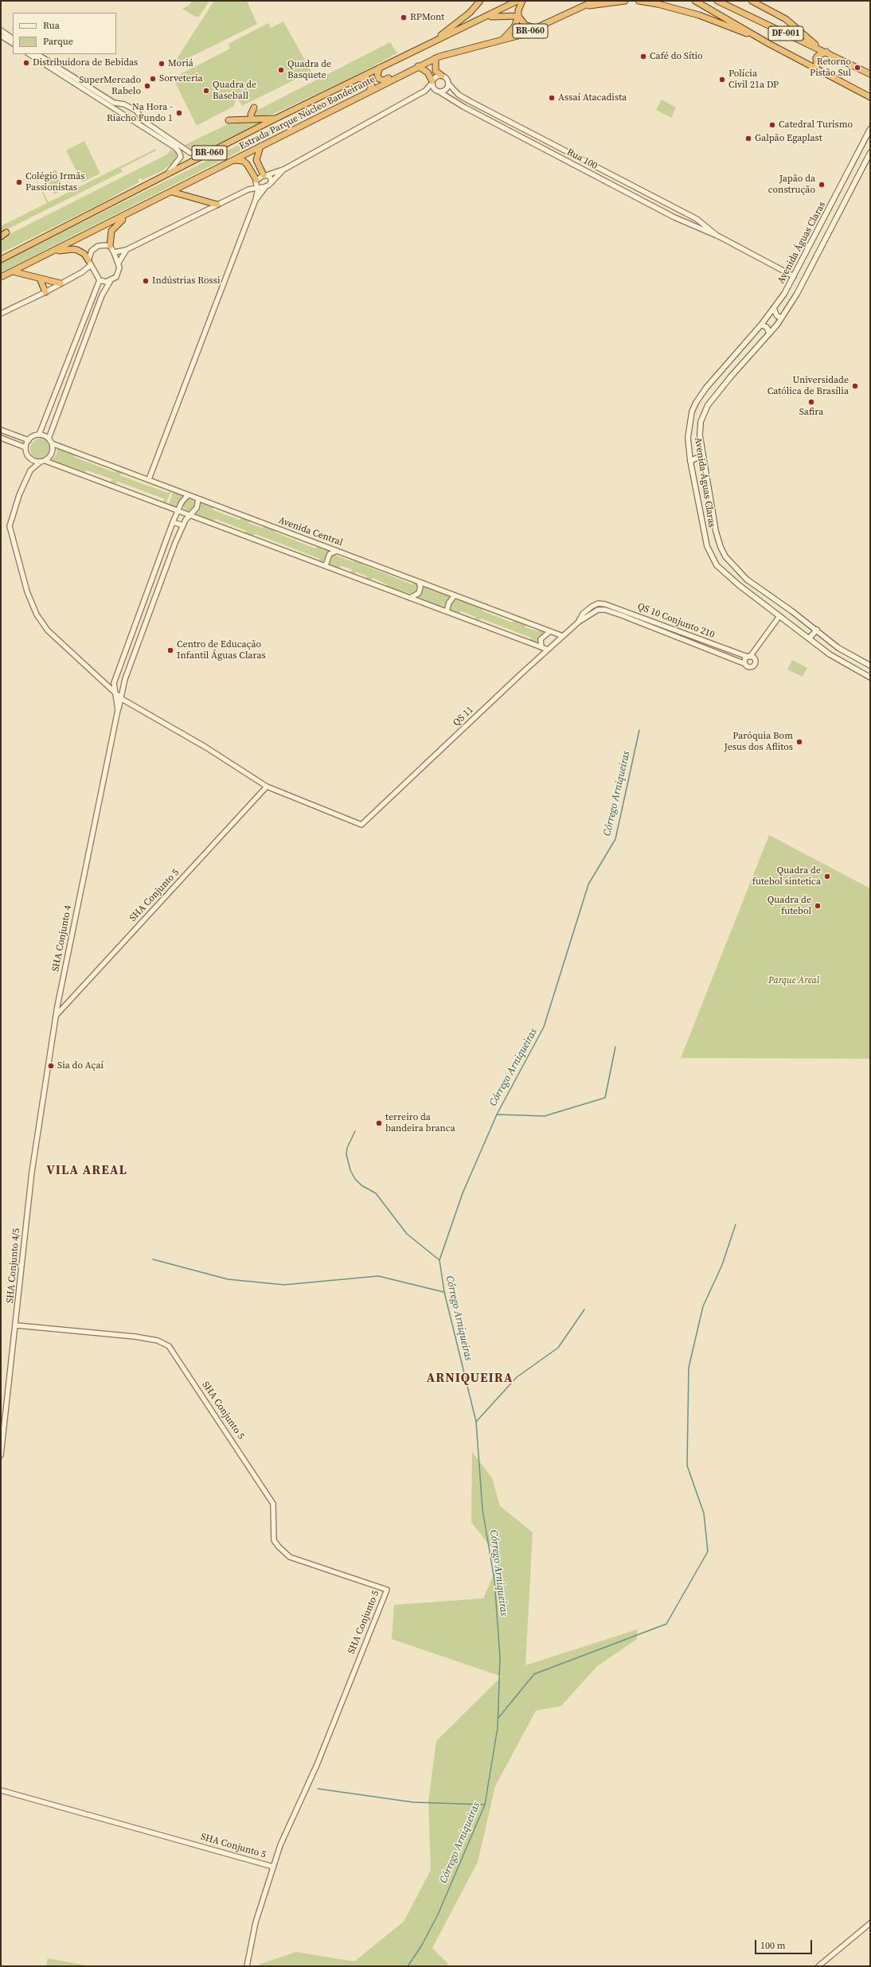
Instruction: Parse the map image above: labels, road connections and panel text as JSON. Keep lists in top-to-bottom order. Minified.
{"streets":{"highway":["BR-060","DF-001","Estrada Parque Núcleo Bandeirante"],"main road":["Avenida Águas Claras"],"street":["Rua 100","Avenida Central","QS 10 Conjunto 210","QS 11","SHA Conjunto 5","SHA Conjunto 4","SHA Conjunto 4/5"]},"crossings":[["Rua 100","Avenida Águas Claras"],["Avenida Central","QS 11"],["Avenida Central","SHA Conjunto 4"],["QS 10 Conjunto 210","QS 11"],["QS 11","SHA Conjunto 5"],["SHA Conjunto 5","SHA Conjunto 4"],["SHA Conjunto 5","SHA Conjunto 4/5"],["SHA Conjunto 4","SHA Conjunto 4/5"]],"districts":["VILA AREAL","ARNIQUEIRA"],"water":["Córrego Arniqueiras"],"parks":["Parque Areal"],"places":["RPMont","Café do Sítio","Distribuidora de Bebidas","Moriá","Retorno Pistão Sul","Quadra de Basquete","Sorveteria","Polícia Civil 21a DP","SuperMercado Rabelo","Quadra de Baseball","Assaí Atacadista","Na Hora - Riacho Fundo 1","Catedral Turismo","Galpão Egaplast","Colégio Irmãs Passionistas","Japão da construção","Indústrias Rossi","Universidade Católica de Brasília","Safira","Centro de Educação Infantil Águas Claras","Paróquia Bom Jesus dos Aflitos","Quadra de futebol sintetica","Quadra de futebol","Sia do Açaí","terreiro da bandeira branca"],"legend":["Rua","Parque"],"scale_bar":"100 m"}
